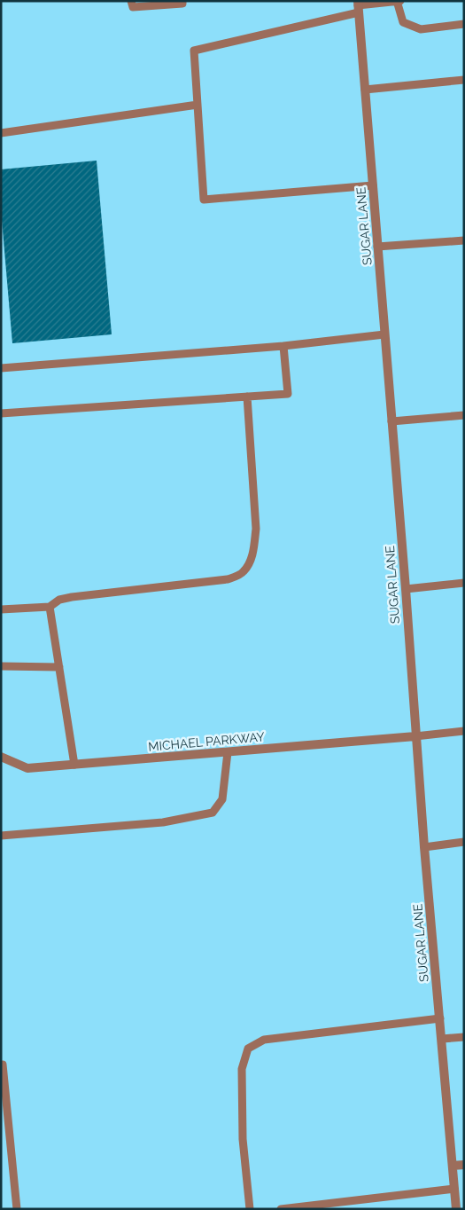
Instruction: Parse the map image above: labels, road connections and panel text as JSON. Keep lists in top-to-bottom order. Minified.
{"streets":{"street":["SUGAR LANE","MICHAEL PARKWAY"]},"crossings":[["SUGAR LANE","MICHAEL PARKWAY"]]}
